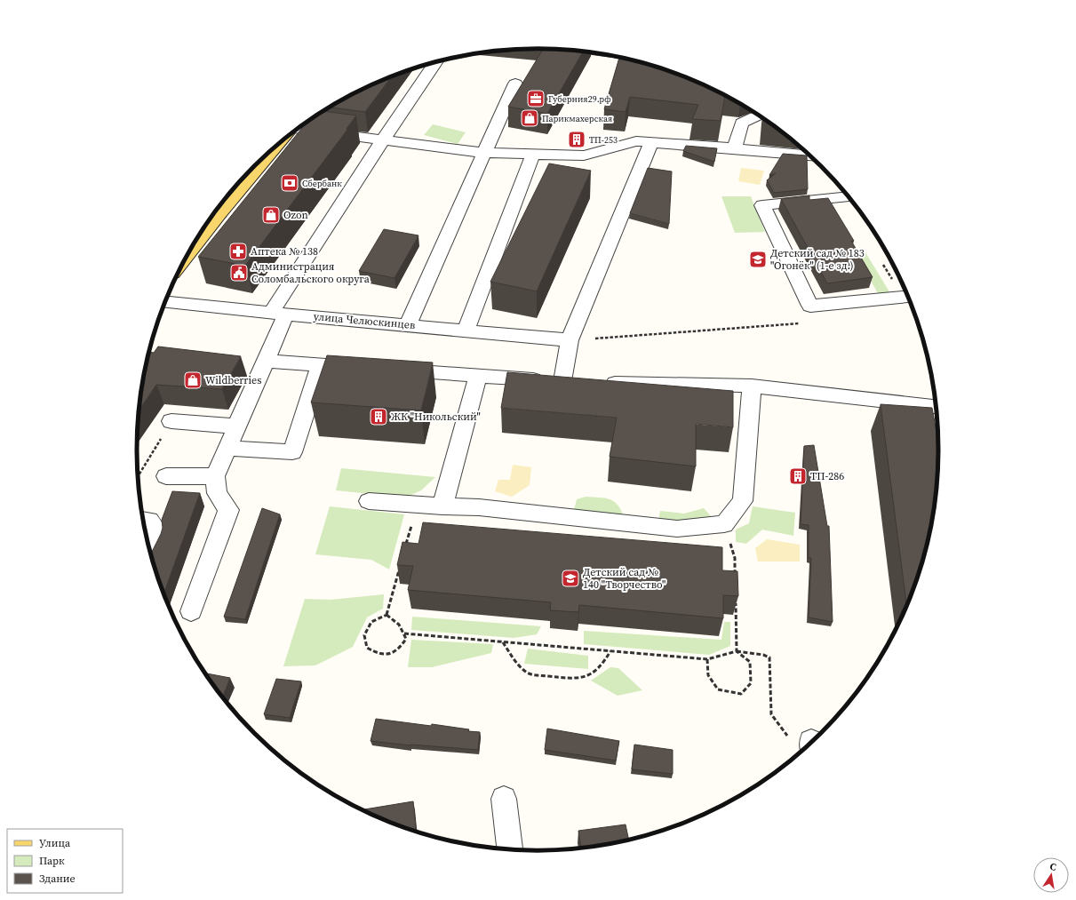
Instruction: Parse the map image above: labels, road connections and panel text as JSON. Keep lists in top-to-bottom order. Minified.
{"streets":{"street":["улица Челюскинцев"]},"places":{"office":["Губерния29.рф"],"shop":["Парикмахерская","Ozon","Wildberries"],"building":["ТП-253","ЖК \"Никольский\"","ТП-286"],"bank":["Сбербанк"],"pharmacy":["Аптека № 138"],"school or university":["Детский сад № 183 \"Огонёк\" (1-е зд.)","Детский сад № 140 \"Творчество\""],"public building":["Администрация Соломбальского округа"]},"legend":["Улица","Парк","Здание"],"north":"top"}
